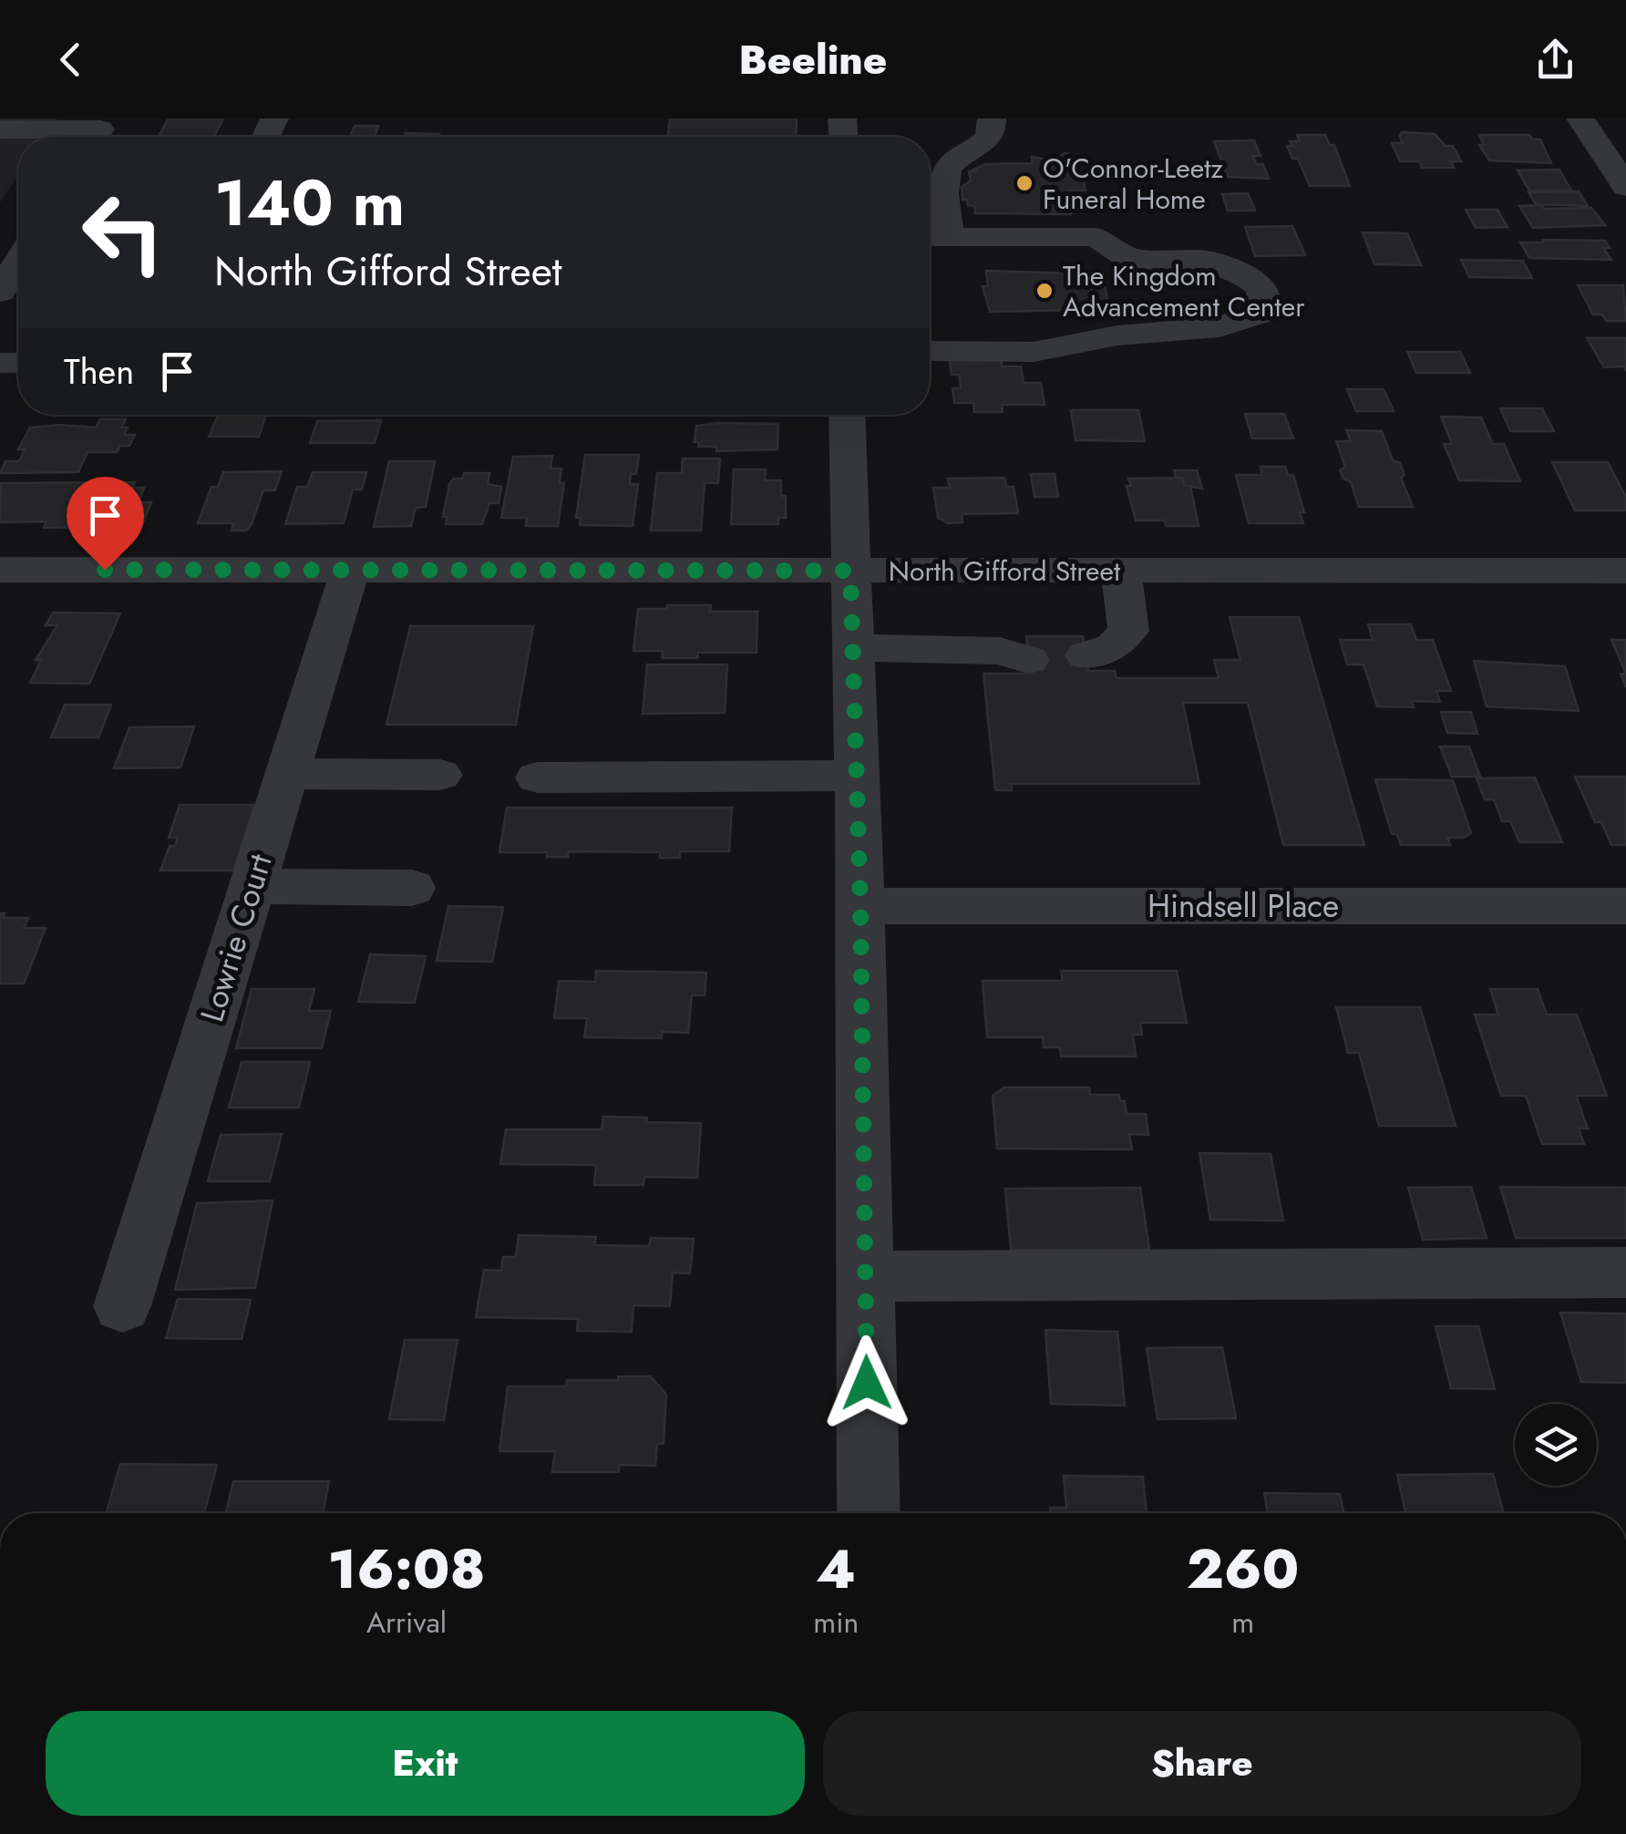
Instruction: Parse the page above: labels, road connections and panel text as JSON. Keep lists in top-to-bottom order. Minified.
{"streets":{"street":["North Gifford Street","Hindsell Place","Lowrie Court"]},"crossings":[["North Gifford Street","Lowrie Court"]],"places":["O'Connor-Leetz Funeral Home","The Kingdom Advancement Center"],"page":{"header":"Beeline","turn":["140 m","North Gifford Street"],"then":"Then","eta":["16:08","Arrival","4","min","260","m"],"buttons":["Exit","Share"]}}
